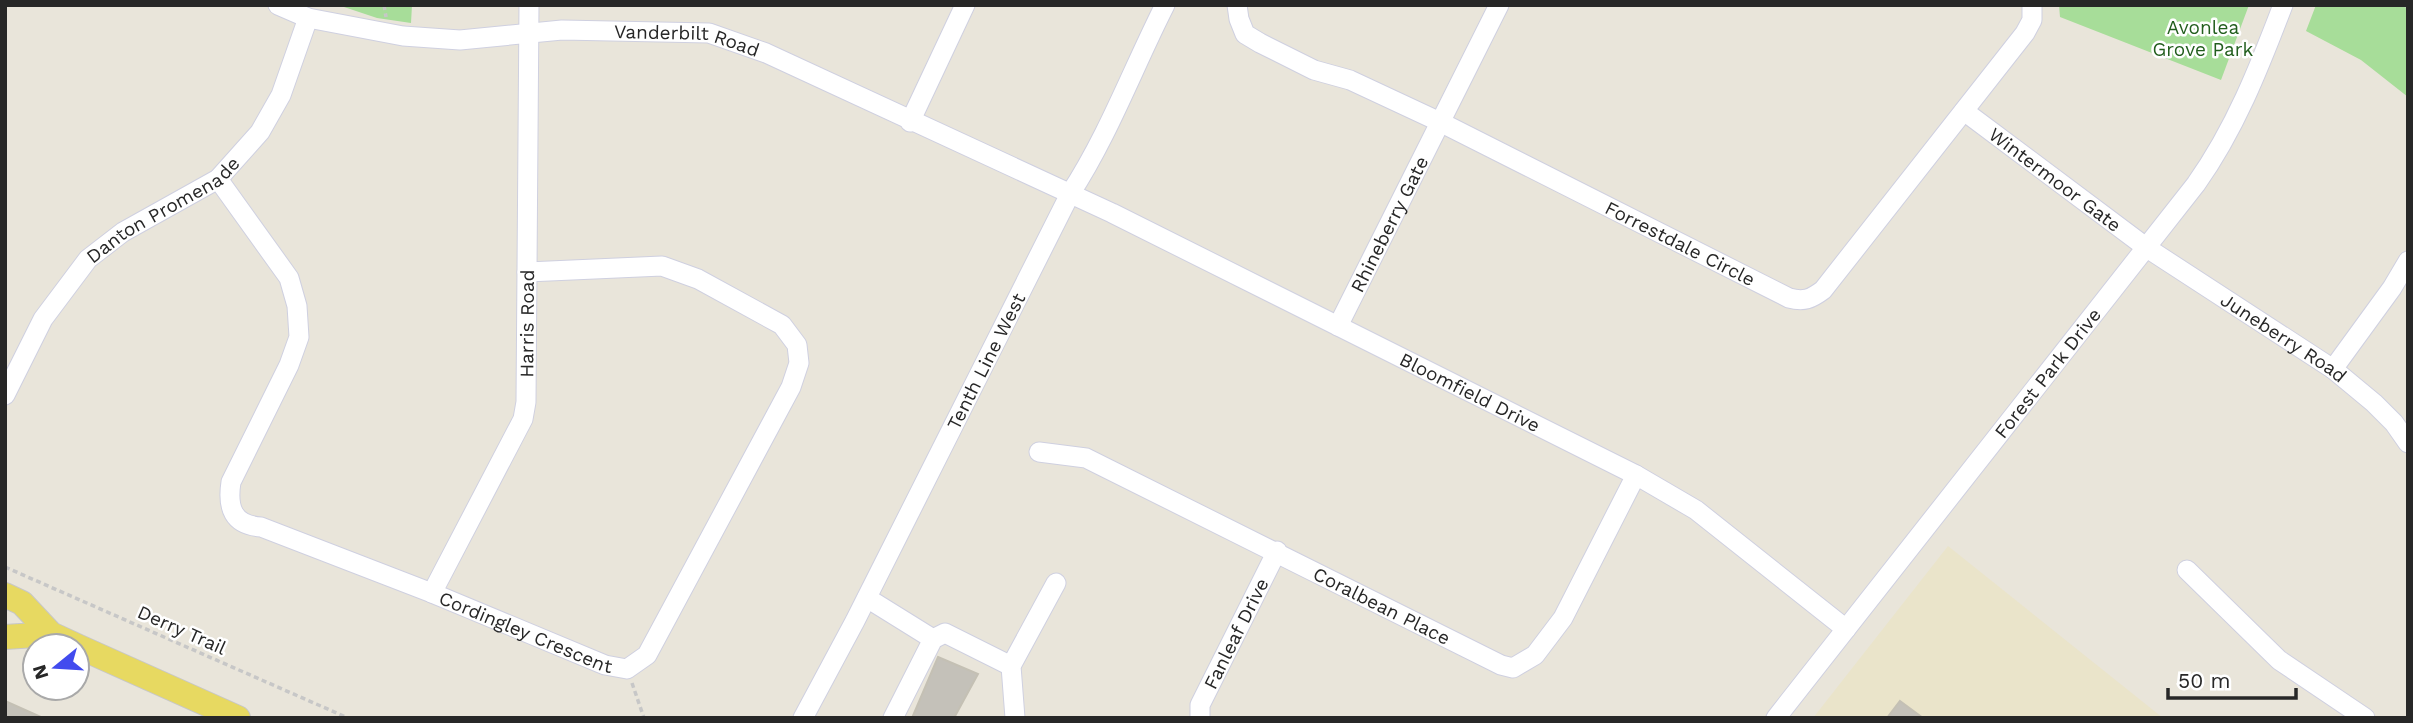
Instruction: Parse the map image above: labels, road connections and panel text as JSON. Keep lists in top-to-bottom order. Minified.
{"streets":{"street":["Vanderbilt Road","Wintermoor Gate","Danton Promenade","Rhineberry Gate","Forrestdale Circle","Harris Road","Juneberry Road","Tenth Line West","Forest Park Drive","Bloomfield Drive","Coralbean Place","Cordingley Crescent","Fanleaf Drive"],"path":["Derry Trail"]},"crossings":[["Vanderbilt Road","Danton Promenade"],["Vanderbilt Road","Harris Road"],["Vanderbilt Road","Tenth Line West"],["Vanderbilt Road","Bloomfield Drive"],["Wintermoor Gate","Forrestdale Circle"],["Wintermoor Gate","Juneberry Road"],["Wintermoor Gate","Forest Park Drive"],["Danton Promenade","Cordingley Crescent"],["Rhineberry Gate","Forrestdale Circle"],["Rhineberry Gate","Bloomfield Drive"],["Harris Road","Cordingley Crescent"],["Juneberry Road","Forest Park Drive"],["Tenth Line West","Bloomfield Drive"],["Forest Park Drive","Bloomfield Drive"],["Bloomfield Drive","Coralbean Place"],["Coralbean Place","Fanleaf Drive"]],"parks":["Avonlea Grove Park"],"scale_bar":"50 m","north":"left"}
